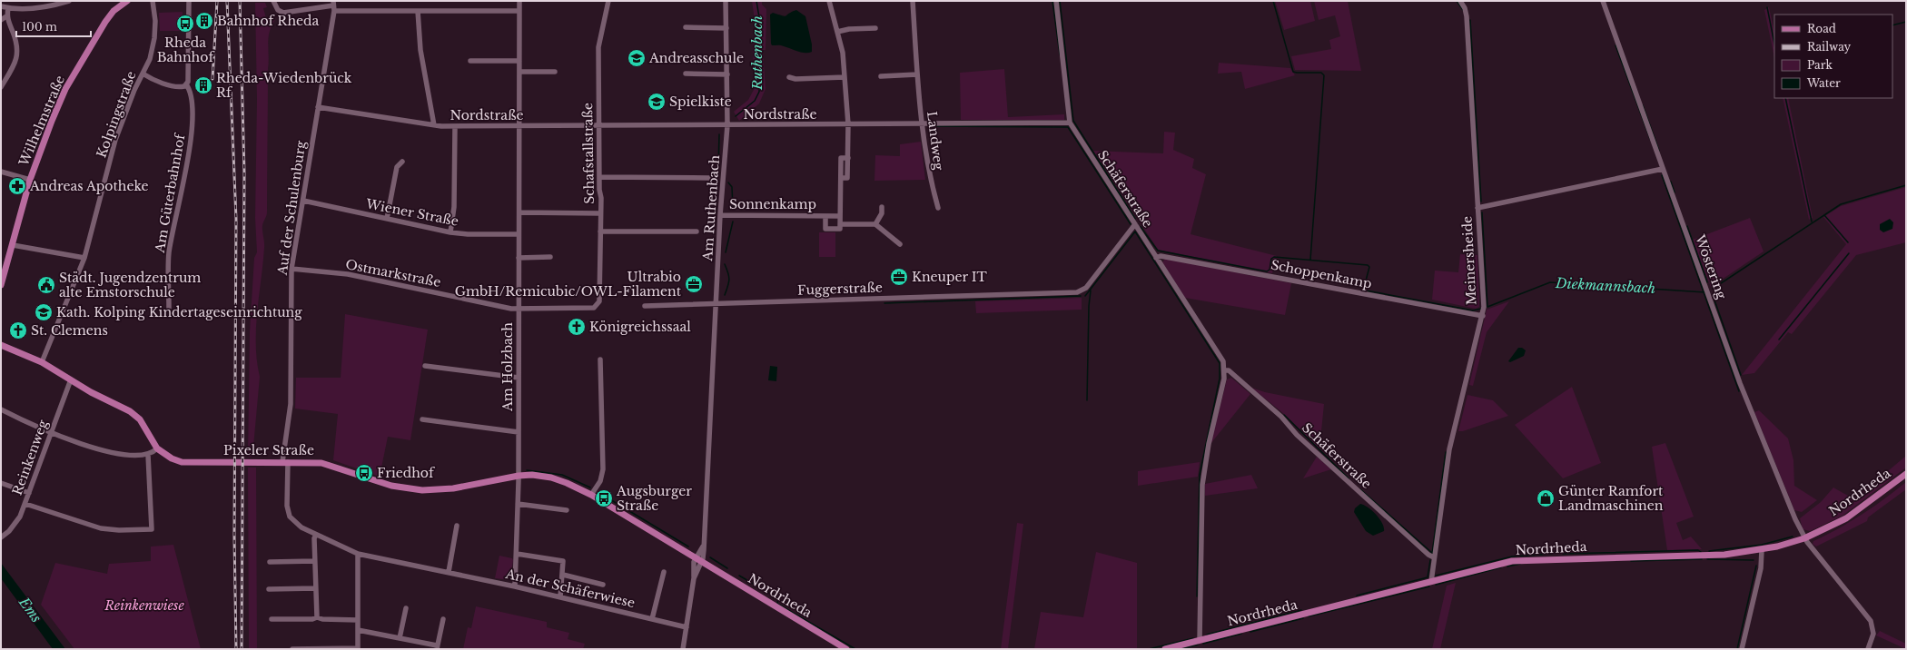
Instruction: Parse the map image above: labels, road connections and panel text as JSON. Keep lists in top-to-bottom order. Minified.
{"streets":{"main road":["Wilhelmstraße","Pixeler Straße","Nordrheda"],"street":["Kolpingstraße","Nordstraße","Landweg","Schafstallstraße","Schäferstraße","Am Güterbahnhof","Sonnenkamp","Auf der Schulenburg","Am Ruthenbach","Wiener Straße","Meinersheide","Wöstering","Ostmarkstraße","Schoppenkamp","Fuggerstraße","Am Holzbach","Reinkenweg","An der Schäferwiese"]},"crossings":[["Kolpingstraße","Pixeler Straße"],["Nordstraße","Landweg"],["Nordstraße","Schafstallstraße"],["Nordstraße","Schäferstraße"],["Nordstraße","Auf der Schulenburg"],["Nordstraße","Am Ruthenbach"],["Nordstraße","Am Holzbach"],["Schafstallstraße","Ostmarkstraße"],["Schäferstraße","Meinersheide"],["Schäferstraße","Schoppenkamp"],["Schäferstraße","Fuggerstraße"],["Sonnenkamp","Am Ruthenbach"],["Auf der Schulenburg","Wiener Straße"],["Auf der Schulenburg","Ostmarkstraße"],["Auf der Schulenburg","Pixeler Straße"],["Auf der Schulenburg","An der Schäferwiese"],["Am Ruthenbach","Fuggerstraße"],["Am Ruthenbach","Pixeler Straße"],["Am Ruthenbach","Nordrheda"],["Wiener Straße","Am Holzbach"],["Meinersheide","Schoppenkamp"],["Meinersheide","Nordrheda"],["Wöstering","Nordrheda"],["Ostmarkstraße","Am Holzbach"],["Am Holzbach","Pixeler Straße"],["Am Holzbach","An der Schäferwiese"],["Pixeler Straße","Reinkenweg"],["Pixeler Straße","Nordrheda"],["Pixeler Straße","An der Schäferwiese"]],"water":["Ruthenbach","Diekmannsbach","Ems"],"parks":["Reinkenwiese"],"places":{"building":["Bahnhof Rheda","Rheda-Wiedenbrück Rf"],"bus stop":["Rheda Bahnhof","Friedhof","Augsburger Straße"],"school or university":["Andreasschule","Spielkiste","Kath. Kolping Kindertageseinrichtung"],"pharmacy":["Andreas Apotheke"],"office":["Kneuper IT","Ultrabio GmbH/Remicubic/OWL-Filament"],"public building":["Städt. Jugendzentrum alte Emstorschule"],"church":["Königreichssaal","St. Clemens"],"shop":["Günter Ramfort Landmaschinen"]},"legend":["Road","Railway","Park","Water"],"scale_bar":"100 m"}
